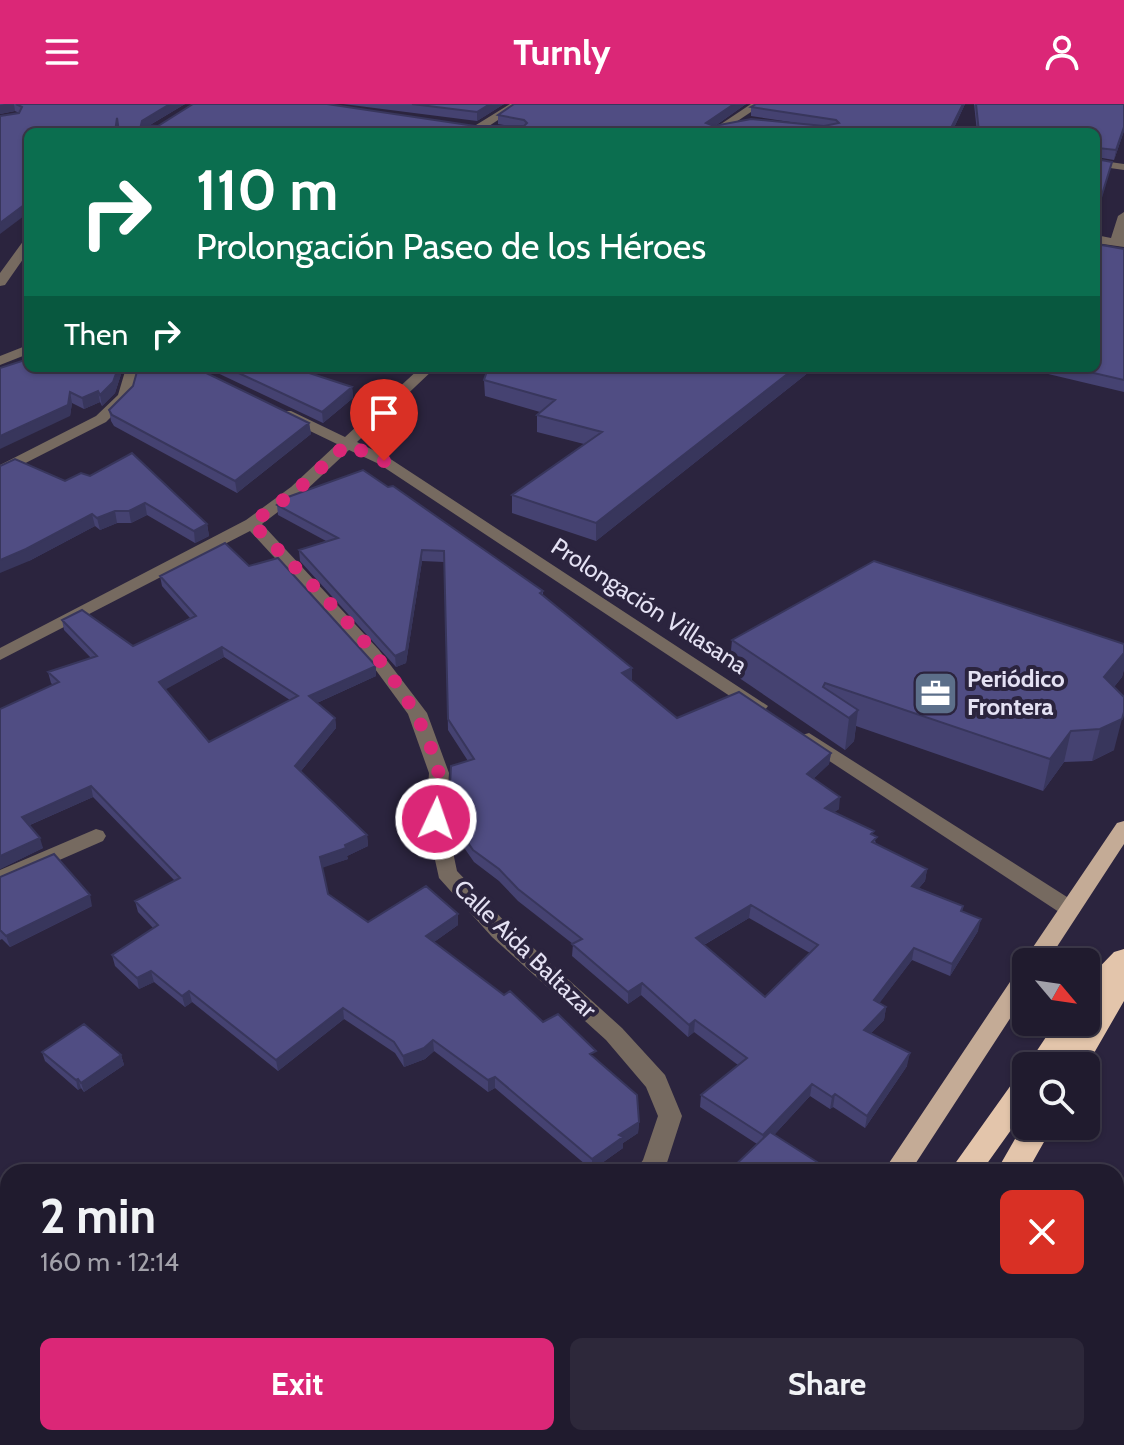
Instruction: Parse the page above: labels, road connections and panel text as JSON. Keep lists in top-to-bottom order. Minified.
{"streets":{"street":["Prolongación Villasana","Calle Aida Baltazar"]},"places":{"office":["Periódico Frontera"]},"north":"bottom right","page":{"header":"Turnly","turn":["110 m","Prolongación Paseo de los Héroes"],"then":"Then","heading":["2 min","160 m · 12:14"],"buttons":["Exit","Share"]}}
